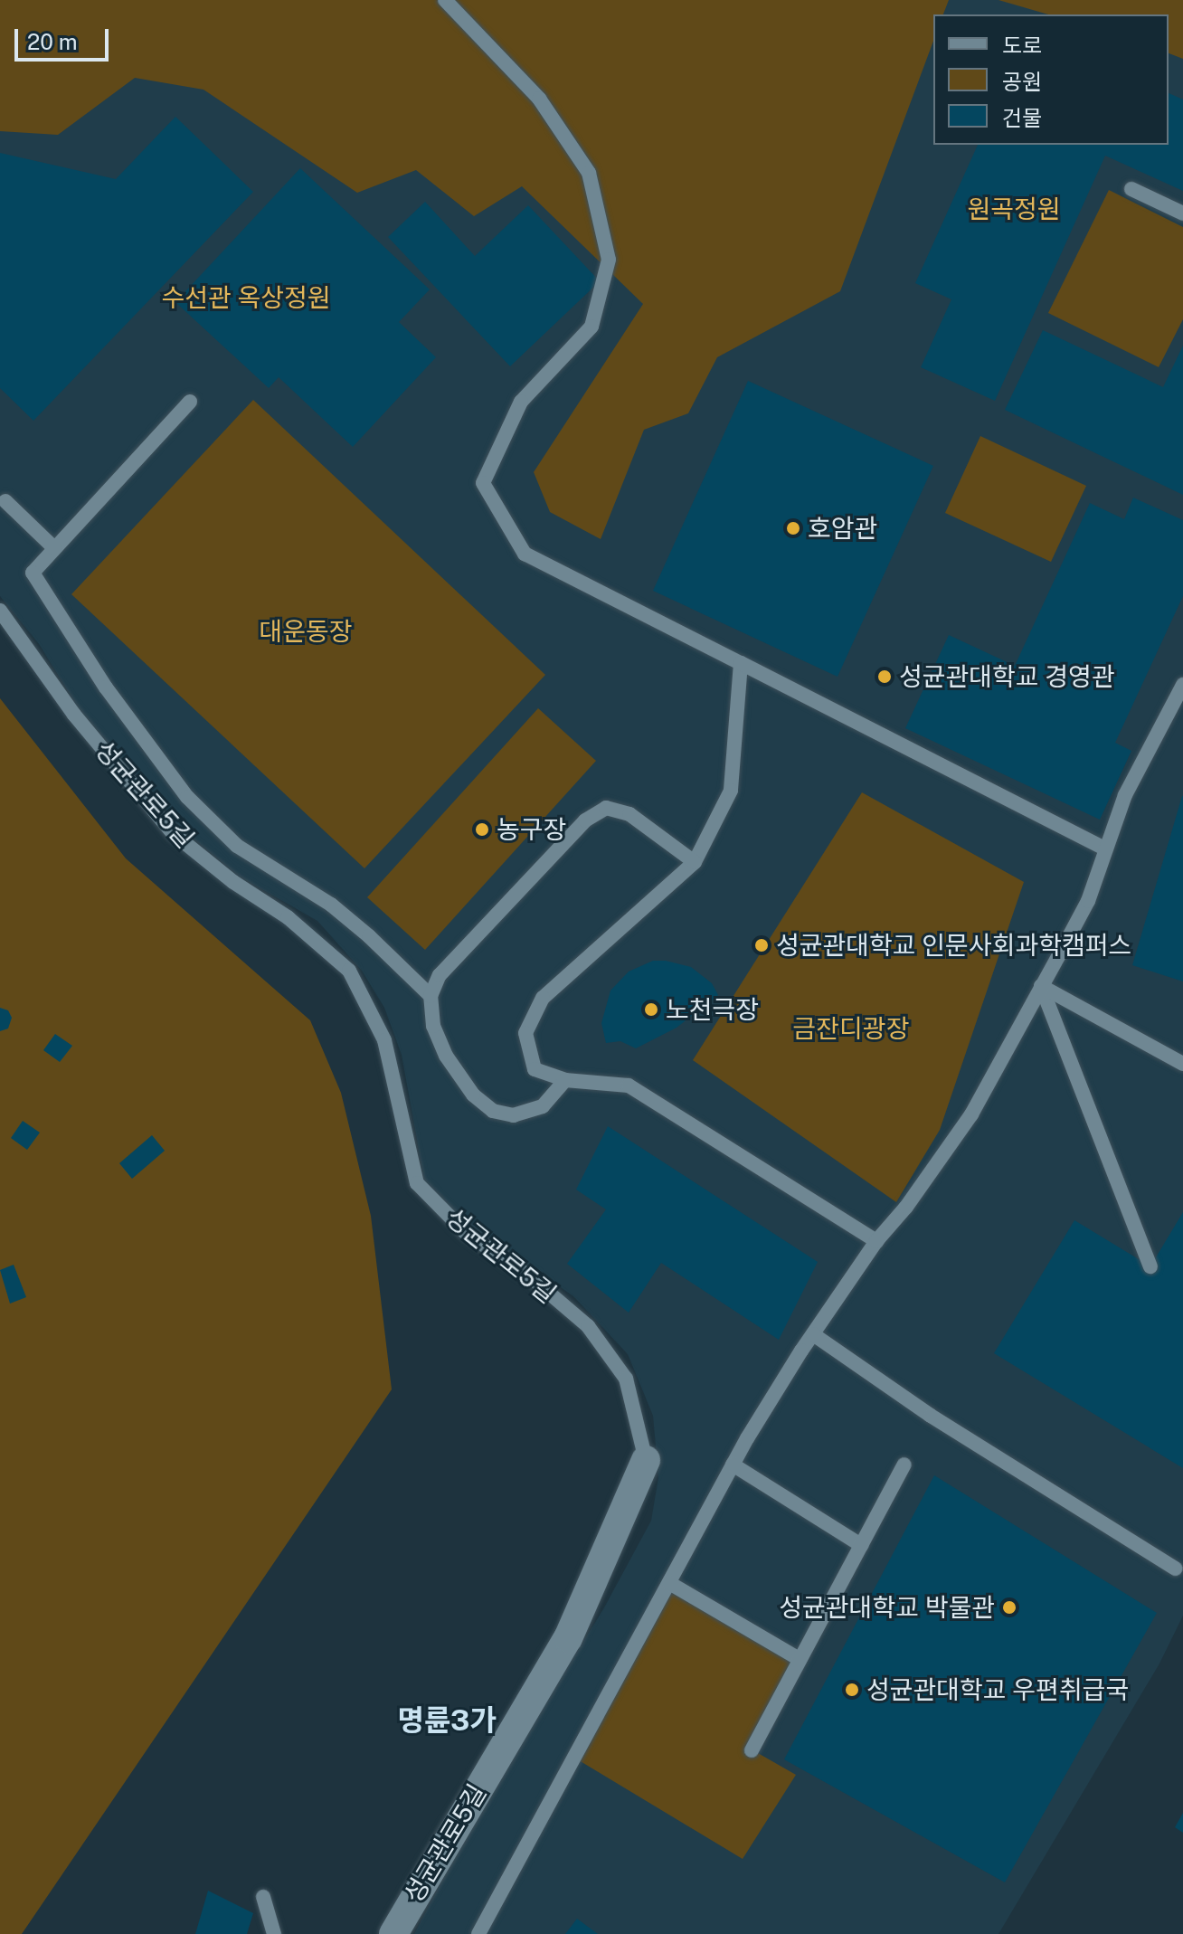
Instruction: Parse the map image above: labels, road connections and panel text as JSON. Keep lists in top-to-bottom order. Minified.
{"streets":{"street":["성균관로5길"]},"districts":["명륜3가"],"parks":["원곡정원","수선관 옥상정원","대운동장","금잔디광장"],"places":["호암관","성균관대학교 경영관","농구장","성균관대학교 인문사회과학캠퍼스","노천극장","성균관대학교 박물관","성균관대학교 우편취급국"],"legend":["도로","공원","건물"],"scale_bar":"20 m"}
